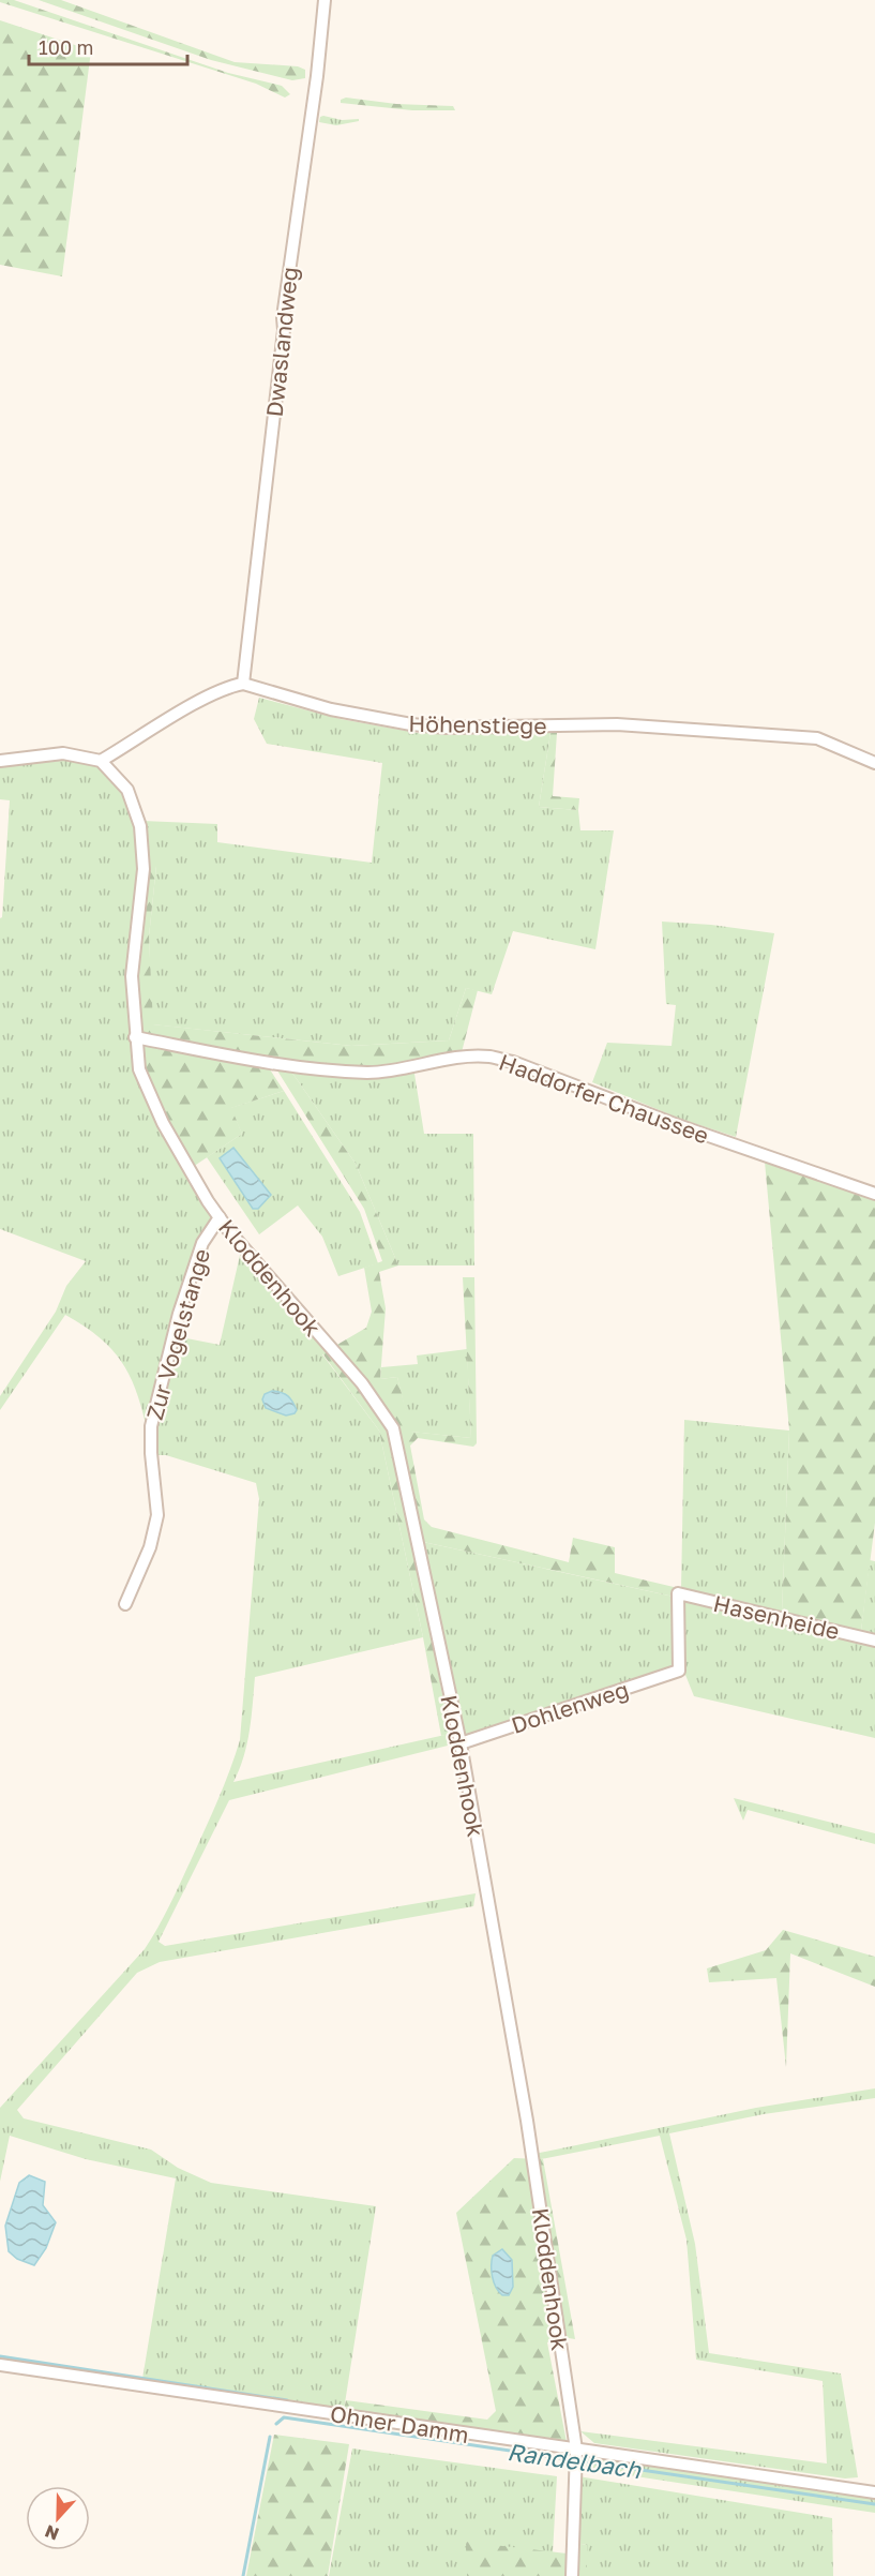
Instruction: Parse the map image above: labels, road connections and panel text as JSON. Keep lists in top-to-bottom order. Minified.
{"streets":{"street":["Dwaslandweg","Höhenstiege","Haddorfer Chaussee","Kloddenhook","Zur Vogelstange","Hasenheide","Dohlenweg","Ohner Damm"]},"crossings":[["Dwaslandweg","Höhenstiege"],["Haddorfer Chaussee","Kloddenhook"],["Kloddenhook","Zur Vogelstange"],["Kloddenhook","Dohlenweg"],["Kloddenhook","Ohner Damm"],["Hasenheide","Dohlenweg"]],"water":["Randelbach"],"scale_bar":"100 m","north":"bottom"}
